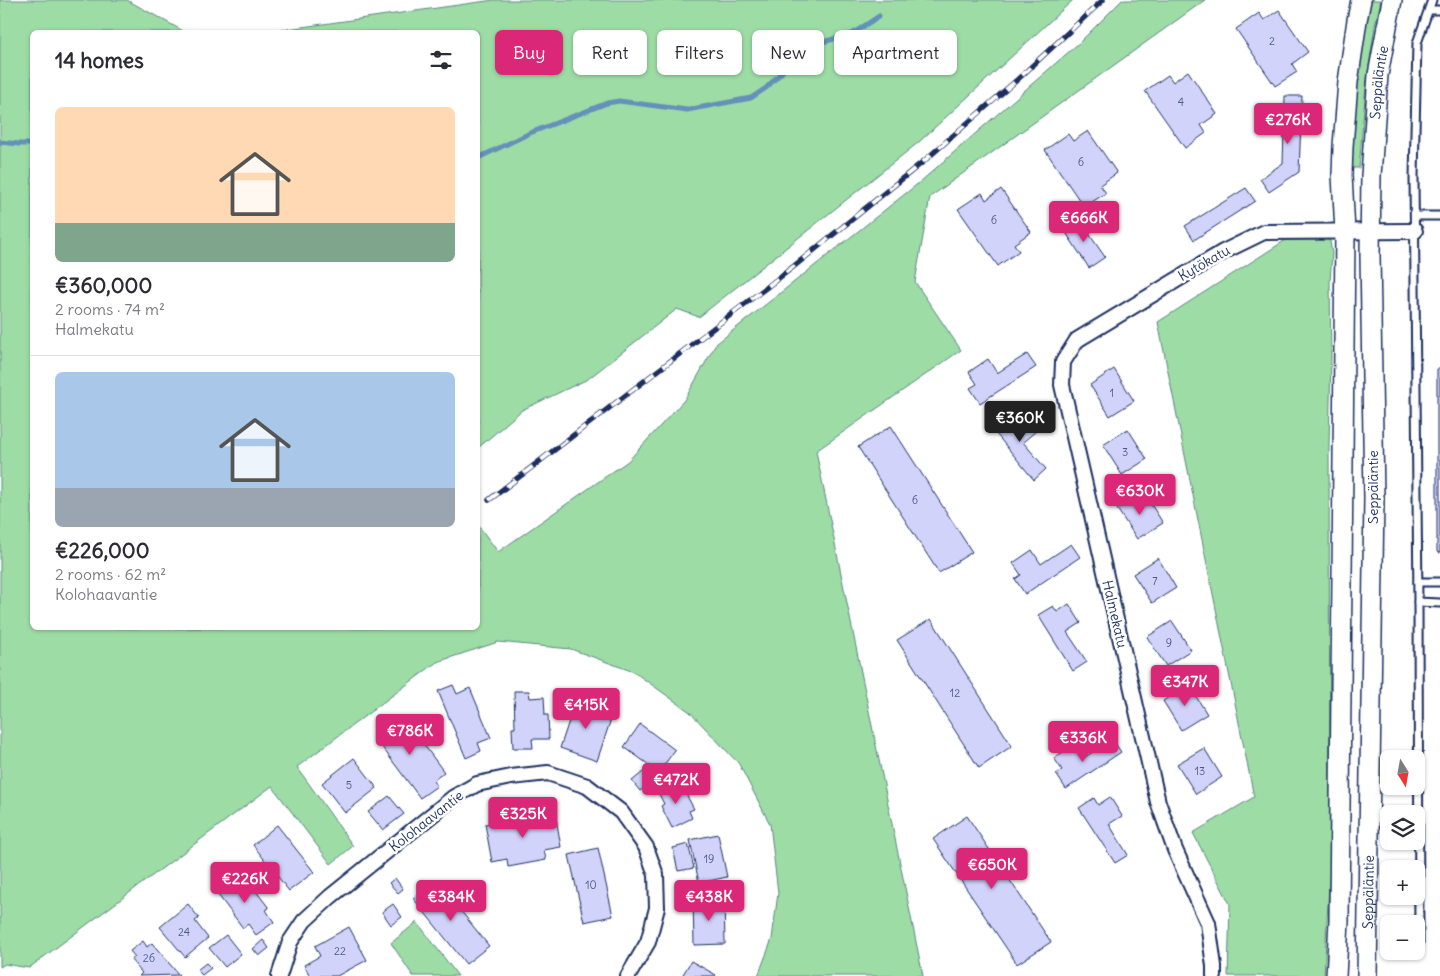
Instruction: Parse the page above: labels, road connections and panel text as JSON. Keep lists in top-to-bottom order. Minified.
{"streets":{"main road":["Seppäläntie"],"street":["Kytökatu","Halmekatu","Kolohaavantie"]},"crossings":[["Seppäläntie","Kytökatu"],["Kytökatu","Halmekatu"]],"house_numbers":["2","4","6","6","1","3","6","7","9","12","13","5","19","10","24","22","26"],"north":"bottom","page":{"chip":["Buy","Rent","Filters","New","Apartment"],"heading":"14 homes","list":[{"name":"€360,000","note":"2 rooms · 74 m² · Halmekatu"},{"name":"€226,000","note":"2 rooms · 62 m² · Kolohaavantie"}],"price":["€276K","€666K","€360K","€630K","€347K","€415K","€786K","€336K","€472K","€325K","€650K","€226K","€384K","€438K"],"map_buttons":["+","−"]}}
